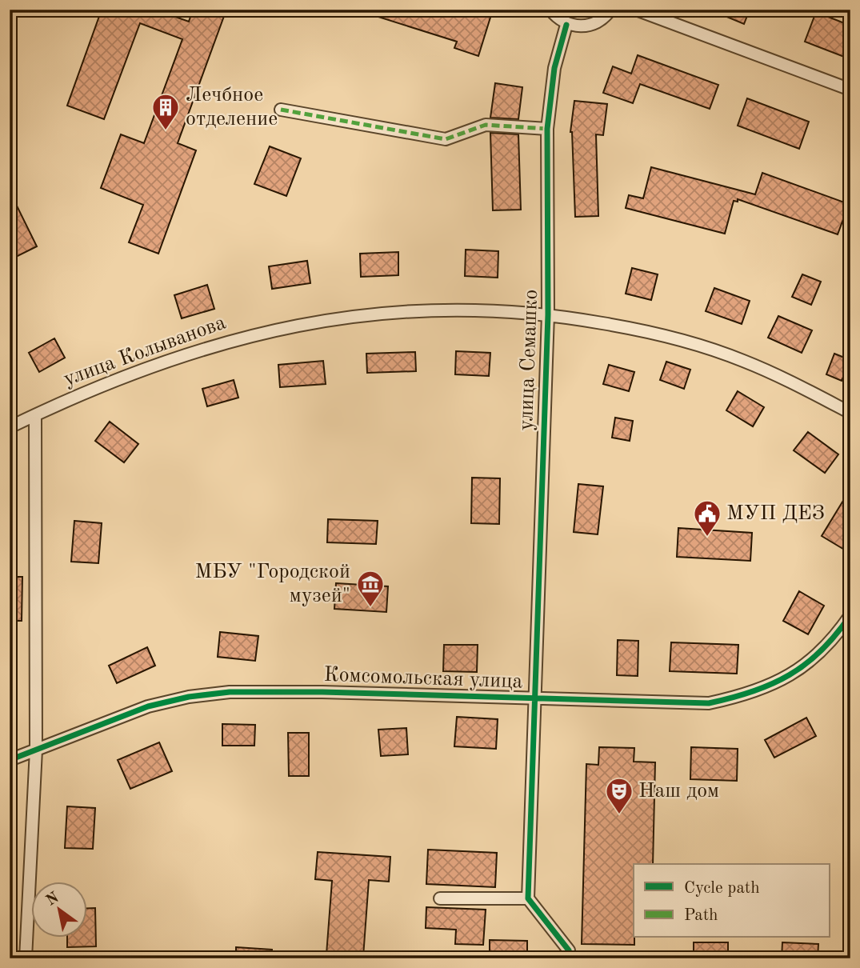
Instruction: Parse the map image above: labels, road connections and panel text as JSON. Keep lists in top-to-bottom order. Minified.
{"streets":{"street":["улица Колыванова","улица Семашко","Комсомольская улица"]},"crossings":[["улица Колыванова","улица Семашко"],["улица Семашко","Комсомольская улица"]],"places":{"building":["Лечбное отделение"],"public building":["МУП ДЕЗ"],"museum":["МБУ \"Городской музей\""],"theatre":["Наш дом"]},"legend":["Cycle path","Path"],"north":"top left"}
